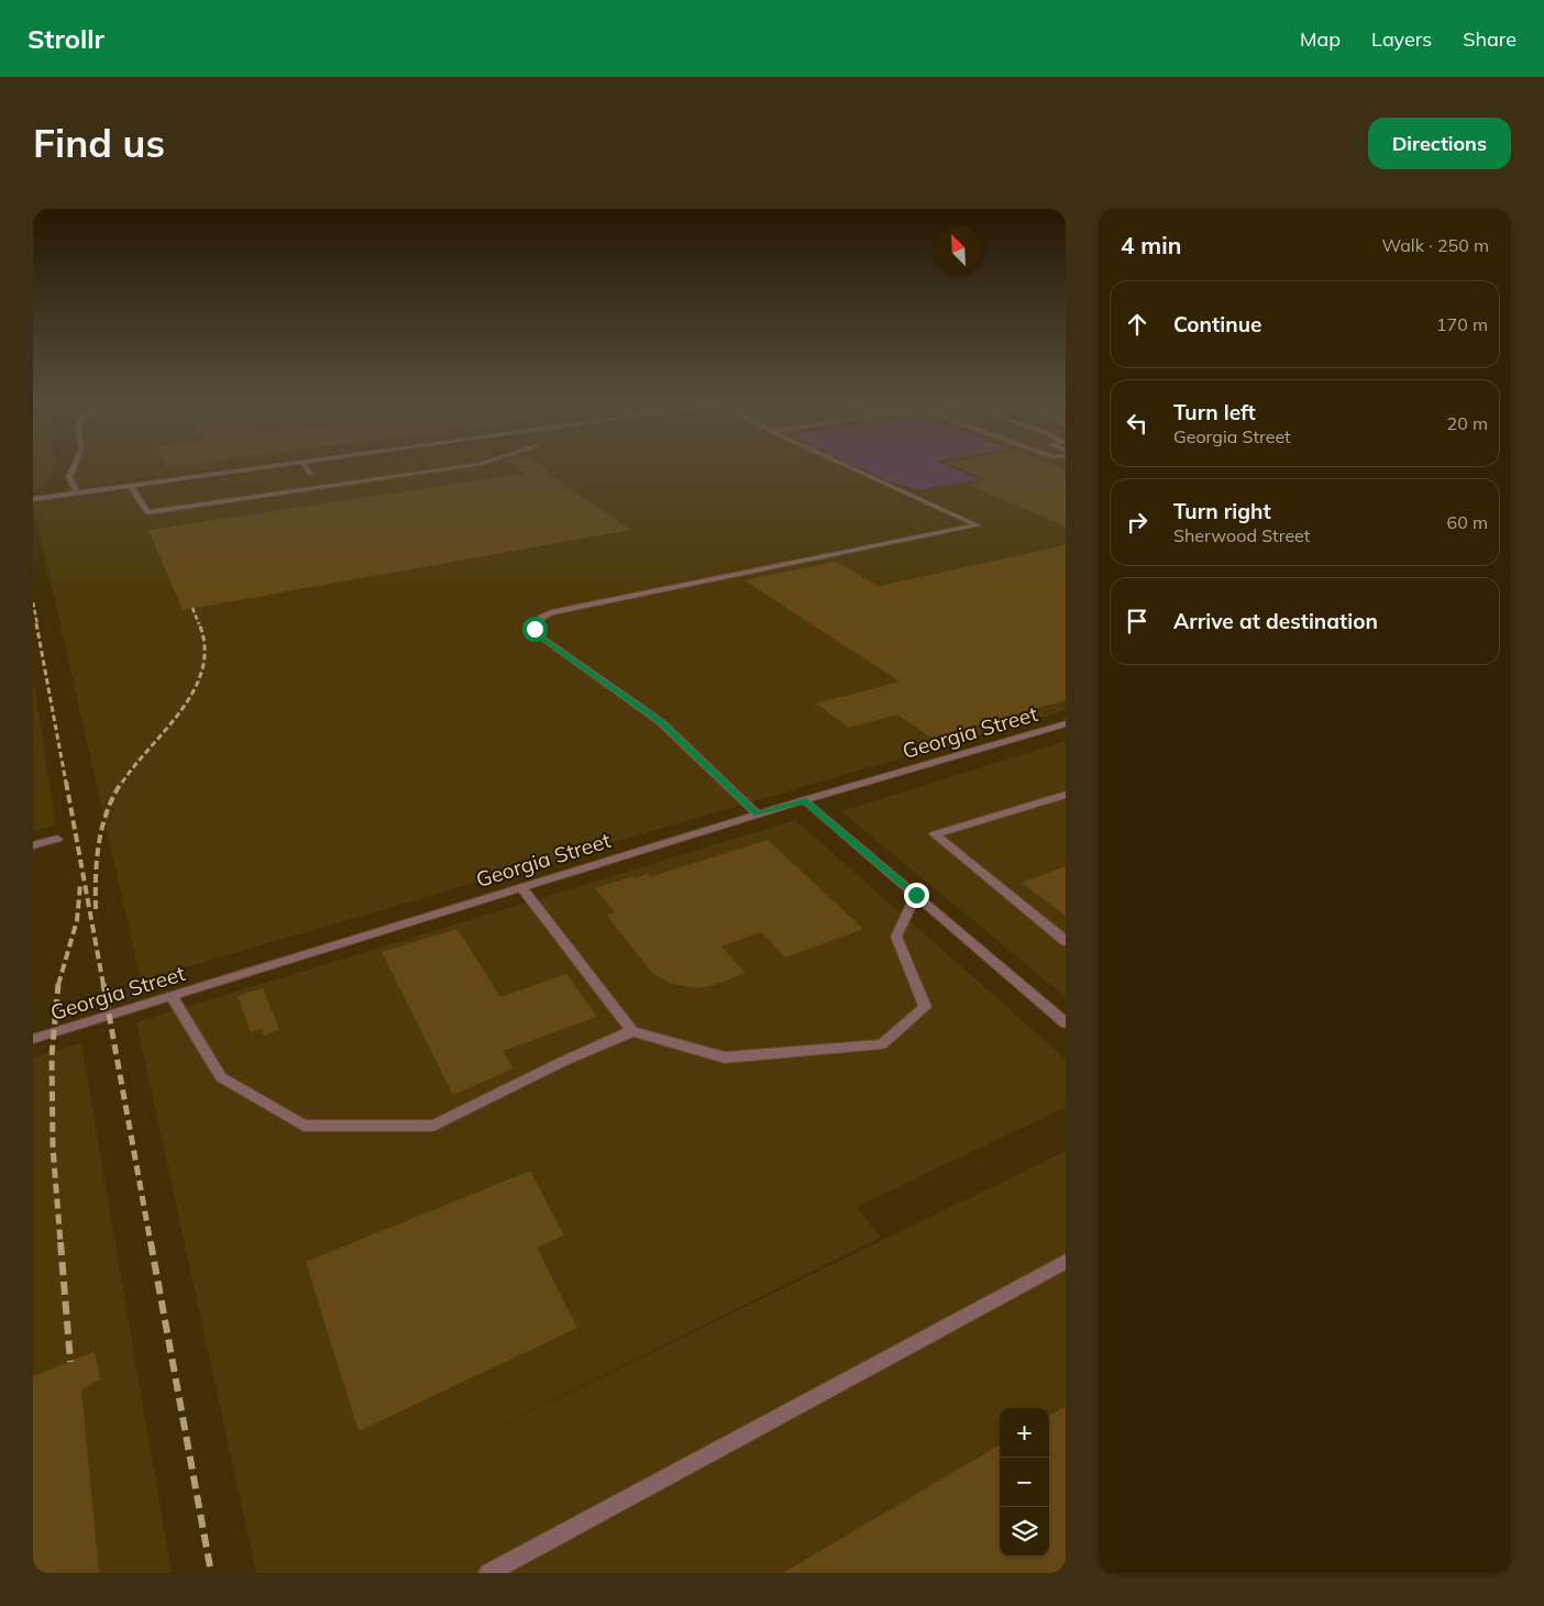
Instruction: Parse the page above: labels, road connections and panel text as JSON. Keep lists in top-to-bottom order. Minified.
{"streets":{"street":["Georgia Street"]},"north":"top left","page":{"header":"Strollr","nav":["Map","Layers","Share"],"buttons":"Directions","title":"Find us","heading":["4 min","Walk · 250 m"],"list":[["Continue","170 m"],["Turn left","Georgia Street","20 m"],["Turn right","Sherwood Street","60 m"],"Arrive at destination"],"map_buttons":["+","−"]}}
